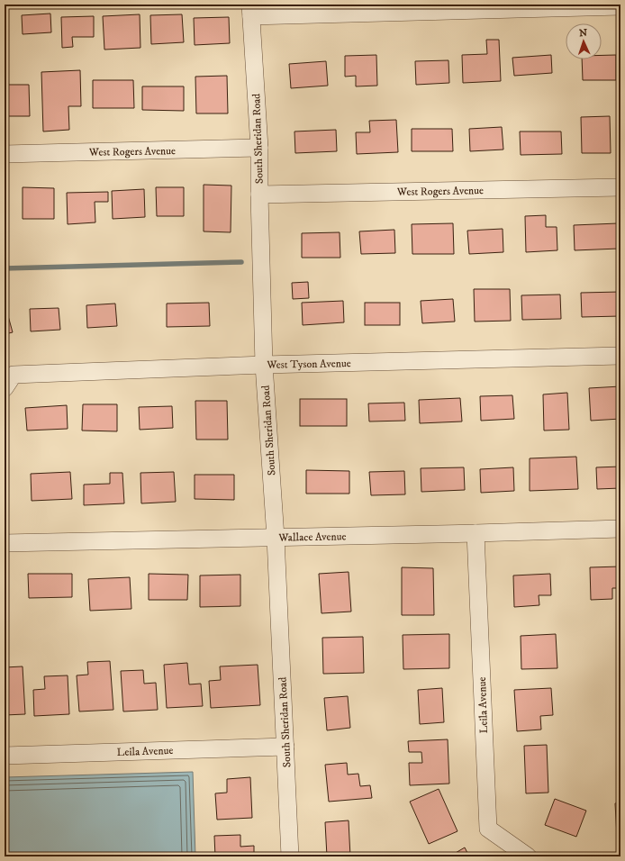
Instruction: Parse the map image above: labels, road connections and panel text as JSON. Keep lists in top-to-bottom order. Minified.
{"streets":{"street":["South Sheridan Road","West Rogers Avenue","West Tyson Avenue","Wallace Avenue","Leila Avenue"]},"crossings":[["South Sheridan Road","West Rogers Avenue"],["South Sheridan Road","West Tyson Avenue"],["South Sheridan Road","Wallace Avenue"],["South Sheridan Road","Leila Avenue"],["Wallace Avenue","Leila Avenue"]],"north":"top"}
